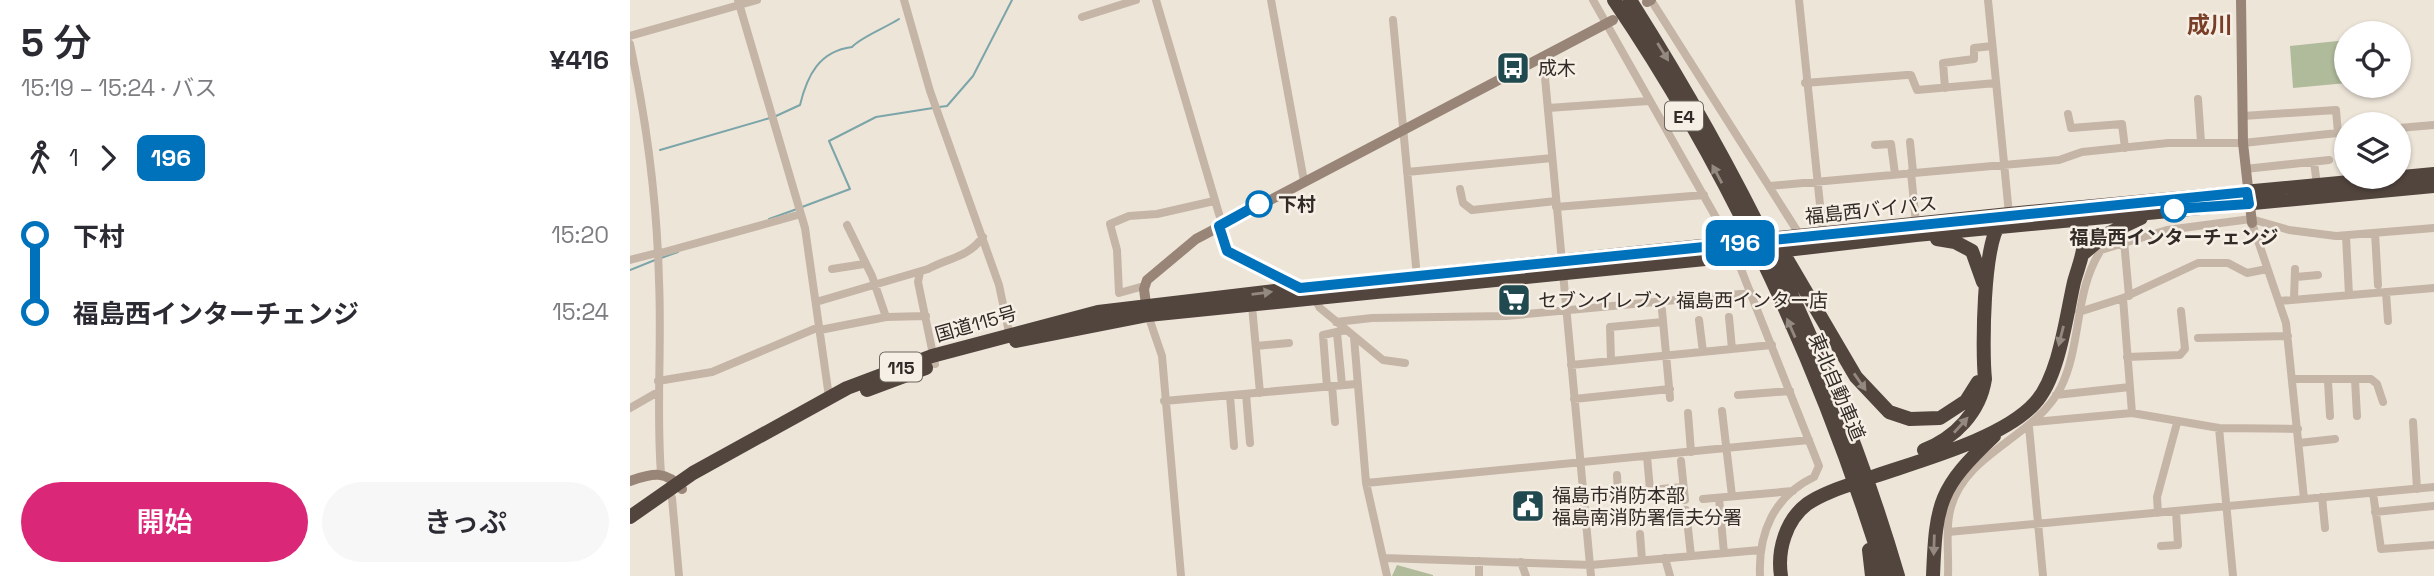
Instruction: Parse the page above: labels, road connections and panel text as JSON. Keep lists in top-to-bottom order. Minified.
{"streets":{"highway":["E4","福島西バイパス","国道115号","115","東北自動車道"]},"crossings":[["E4","東北自動車道"],["福島西バイパス","国道115号"],["国道115号","115"]],"districts":["成川"],"places":{"bus stop":["成木"],"other":["下村","福島西インターチェンジ"],"supermarket":["セブンイレブン 福島西インター店"],"public building":["福島市消防本部 福島南消防署信夫分署"]},"lines":["bus line 196"],"page":{"heading":["5 分","15:19 – 15:24 · バス","¥416"],"on_map":"196","legs":["1","196"],"list":[{"name":"下村","value":"15:20"},{"name":"福島西インターチェンジ","value":"15:24"}],"buttons":["開始","きっぷ"]}}
